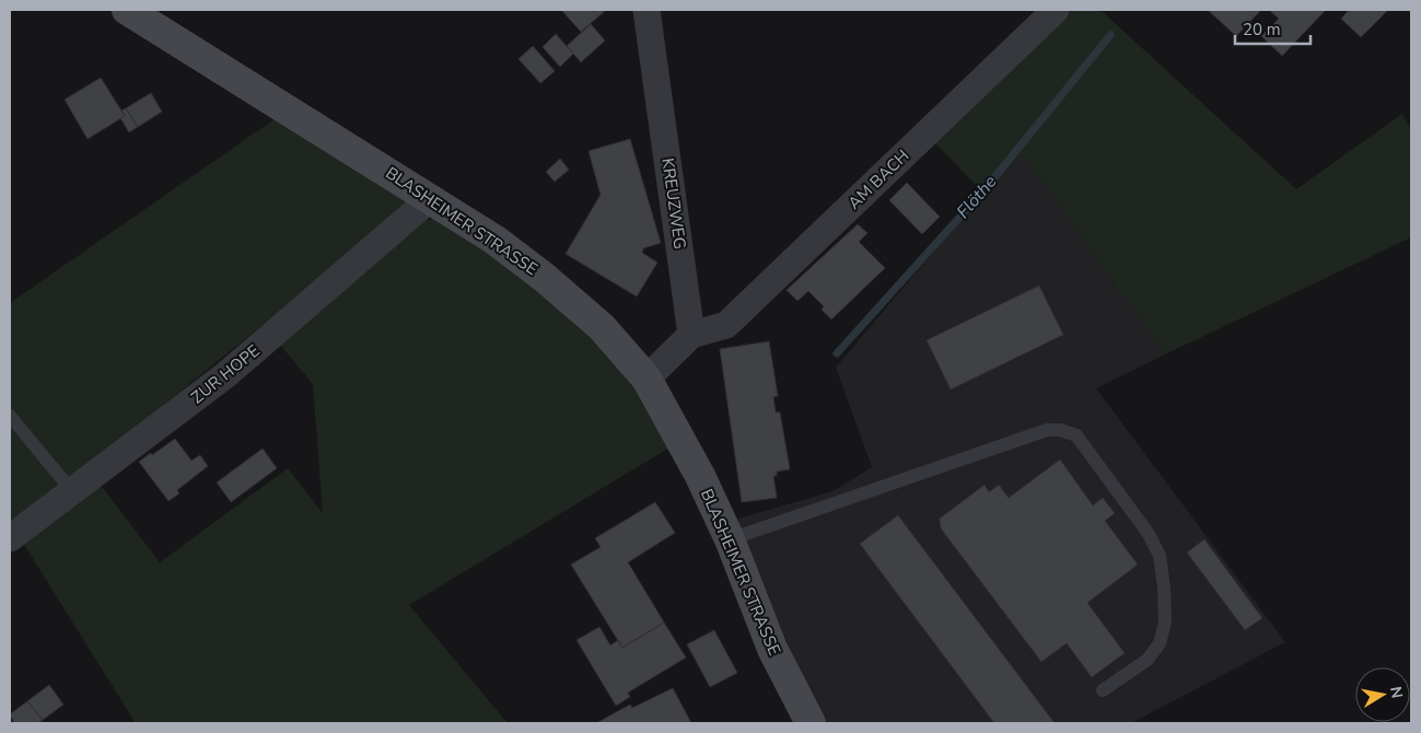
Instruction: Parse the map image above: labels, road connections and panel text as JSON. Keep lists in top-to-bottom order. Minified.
{"streets":{"street":["AM BACH","KREUZWEG","BLASHEIMER STRASSE","ZUR HOPE"]},"crossings":[["AM BACH","KREUZWEG"],["BLASHEIMER STRASSE","ZUR HOPE"]],"water":["Flöthe"],"scale_bar":"20 m","north":"right"}
